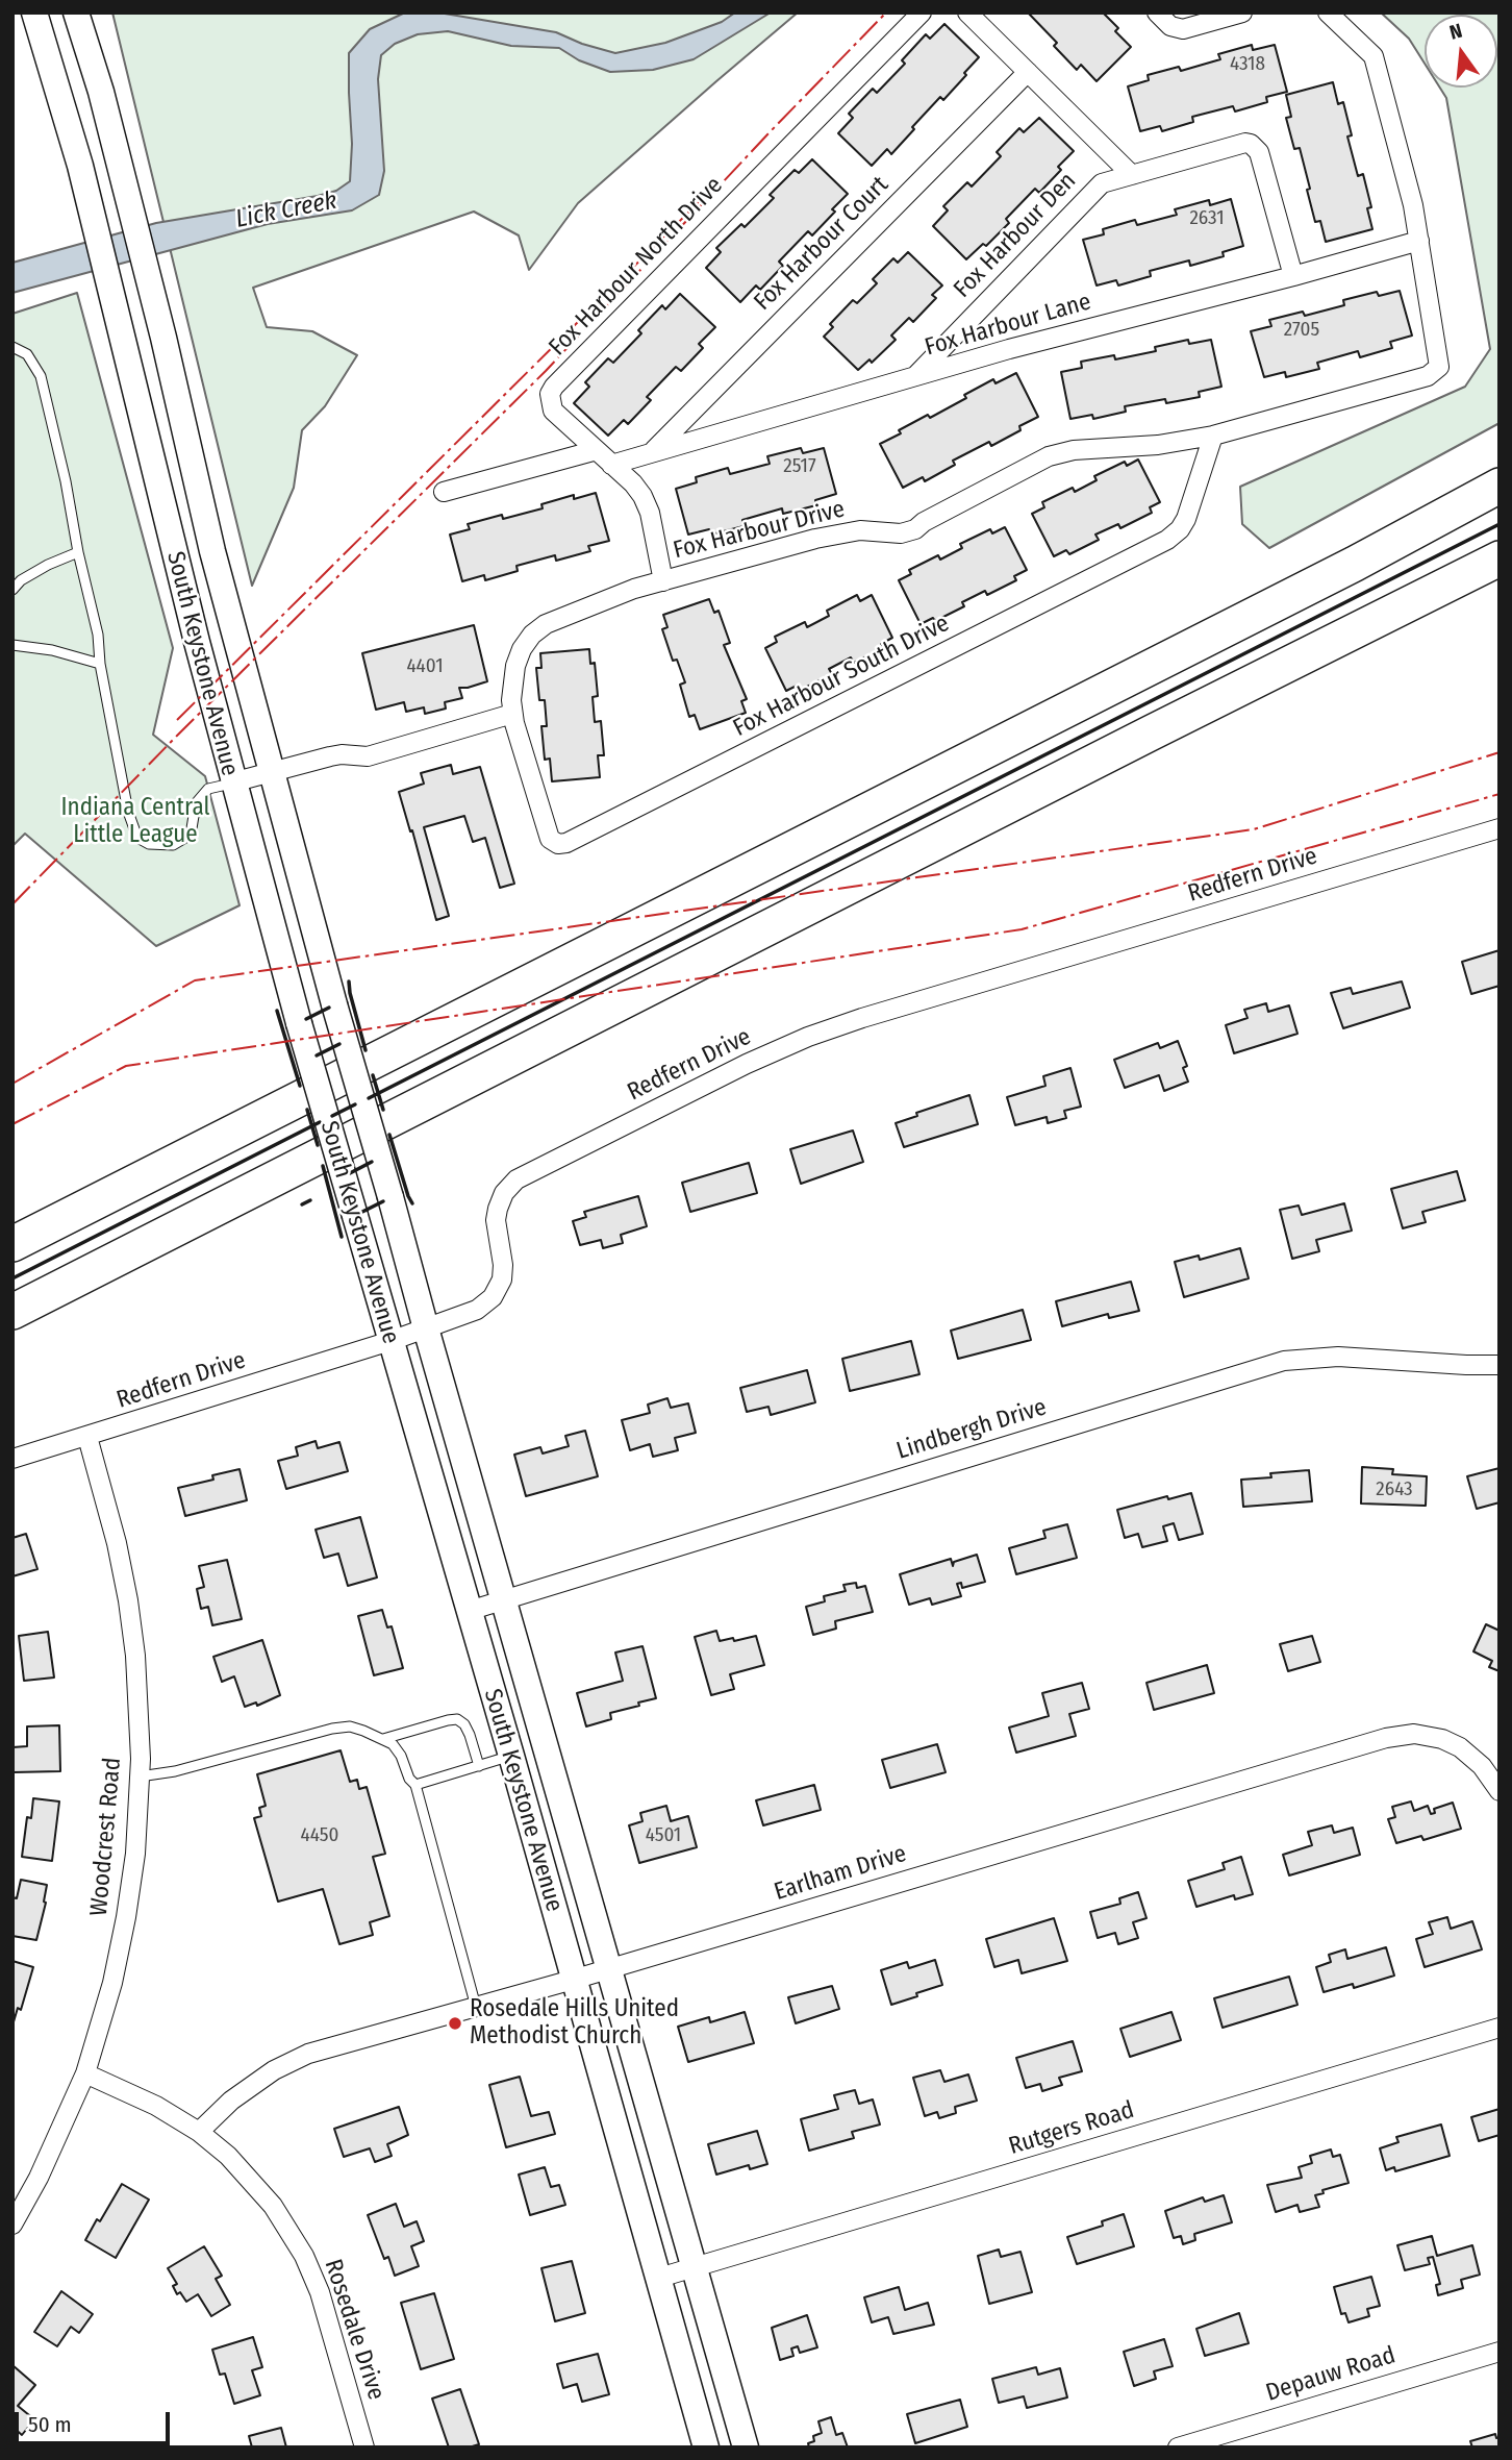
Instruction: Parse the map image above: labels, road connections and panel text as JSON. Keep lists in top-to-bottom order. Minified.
{"streets":{"main road":["South Keystone Avenue"],"street":["Fox Harbour Den","Fox Harbour Court","Fox Harbour North Drive","Fox Harbour Lane","Fox Harbour Drive","Fox Harbour South Drive","Redfern Drive","Lindbergh Drive","Woodcrest Road","Earlham Drive","Rutgers Road","Rosedale Drive","Depauw Road"]},"crossings":[["Fox Harbour Den","Fox Harbour Lane"],["Fox Harbour Court","Fox Harbour Lane"],["Fox Harbour North Drive","Fox Harbour Lane"],["Fox Harbour North Drive","Fox Harbour Drive"],["Fox Harbour Lane","Fox Harbour Drive"],["Fox Harbour Drive","Fox Harbour South Drive"],["South Keystone Avenue","Redfern Drive"],["South Keystone Avenue","Lindbergh Drive"],["South Keystone Avenue","Earlham Drive"],["South Keystone Avenue","Rutgers Road"],["Redfern Drive","Woodcrest Road"],["Woodcrest Road","Rosedale Drive"],["Earlham Drive","Rosedale Drive"]],"water":["Lick Creek"],"parks":["Indiana Central Little League"],"places":["Rosedale Hills United Methodist Church"],"house_numbers":["4318","2631","2705","2517","4401","2643","4450","4501"],"scale_bar":"50 m","north":"top"}
